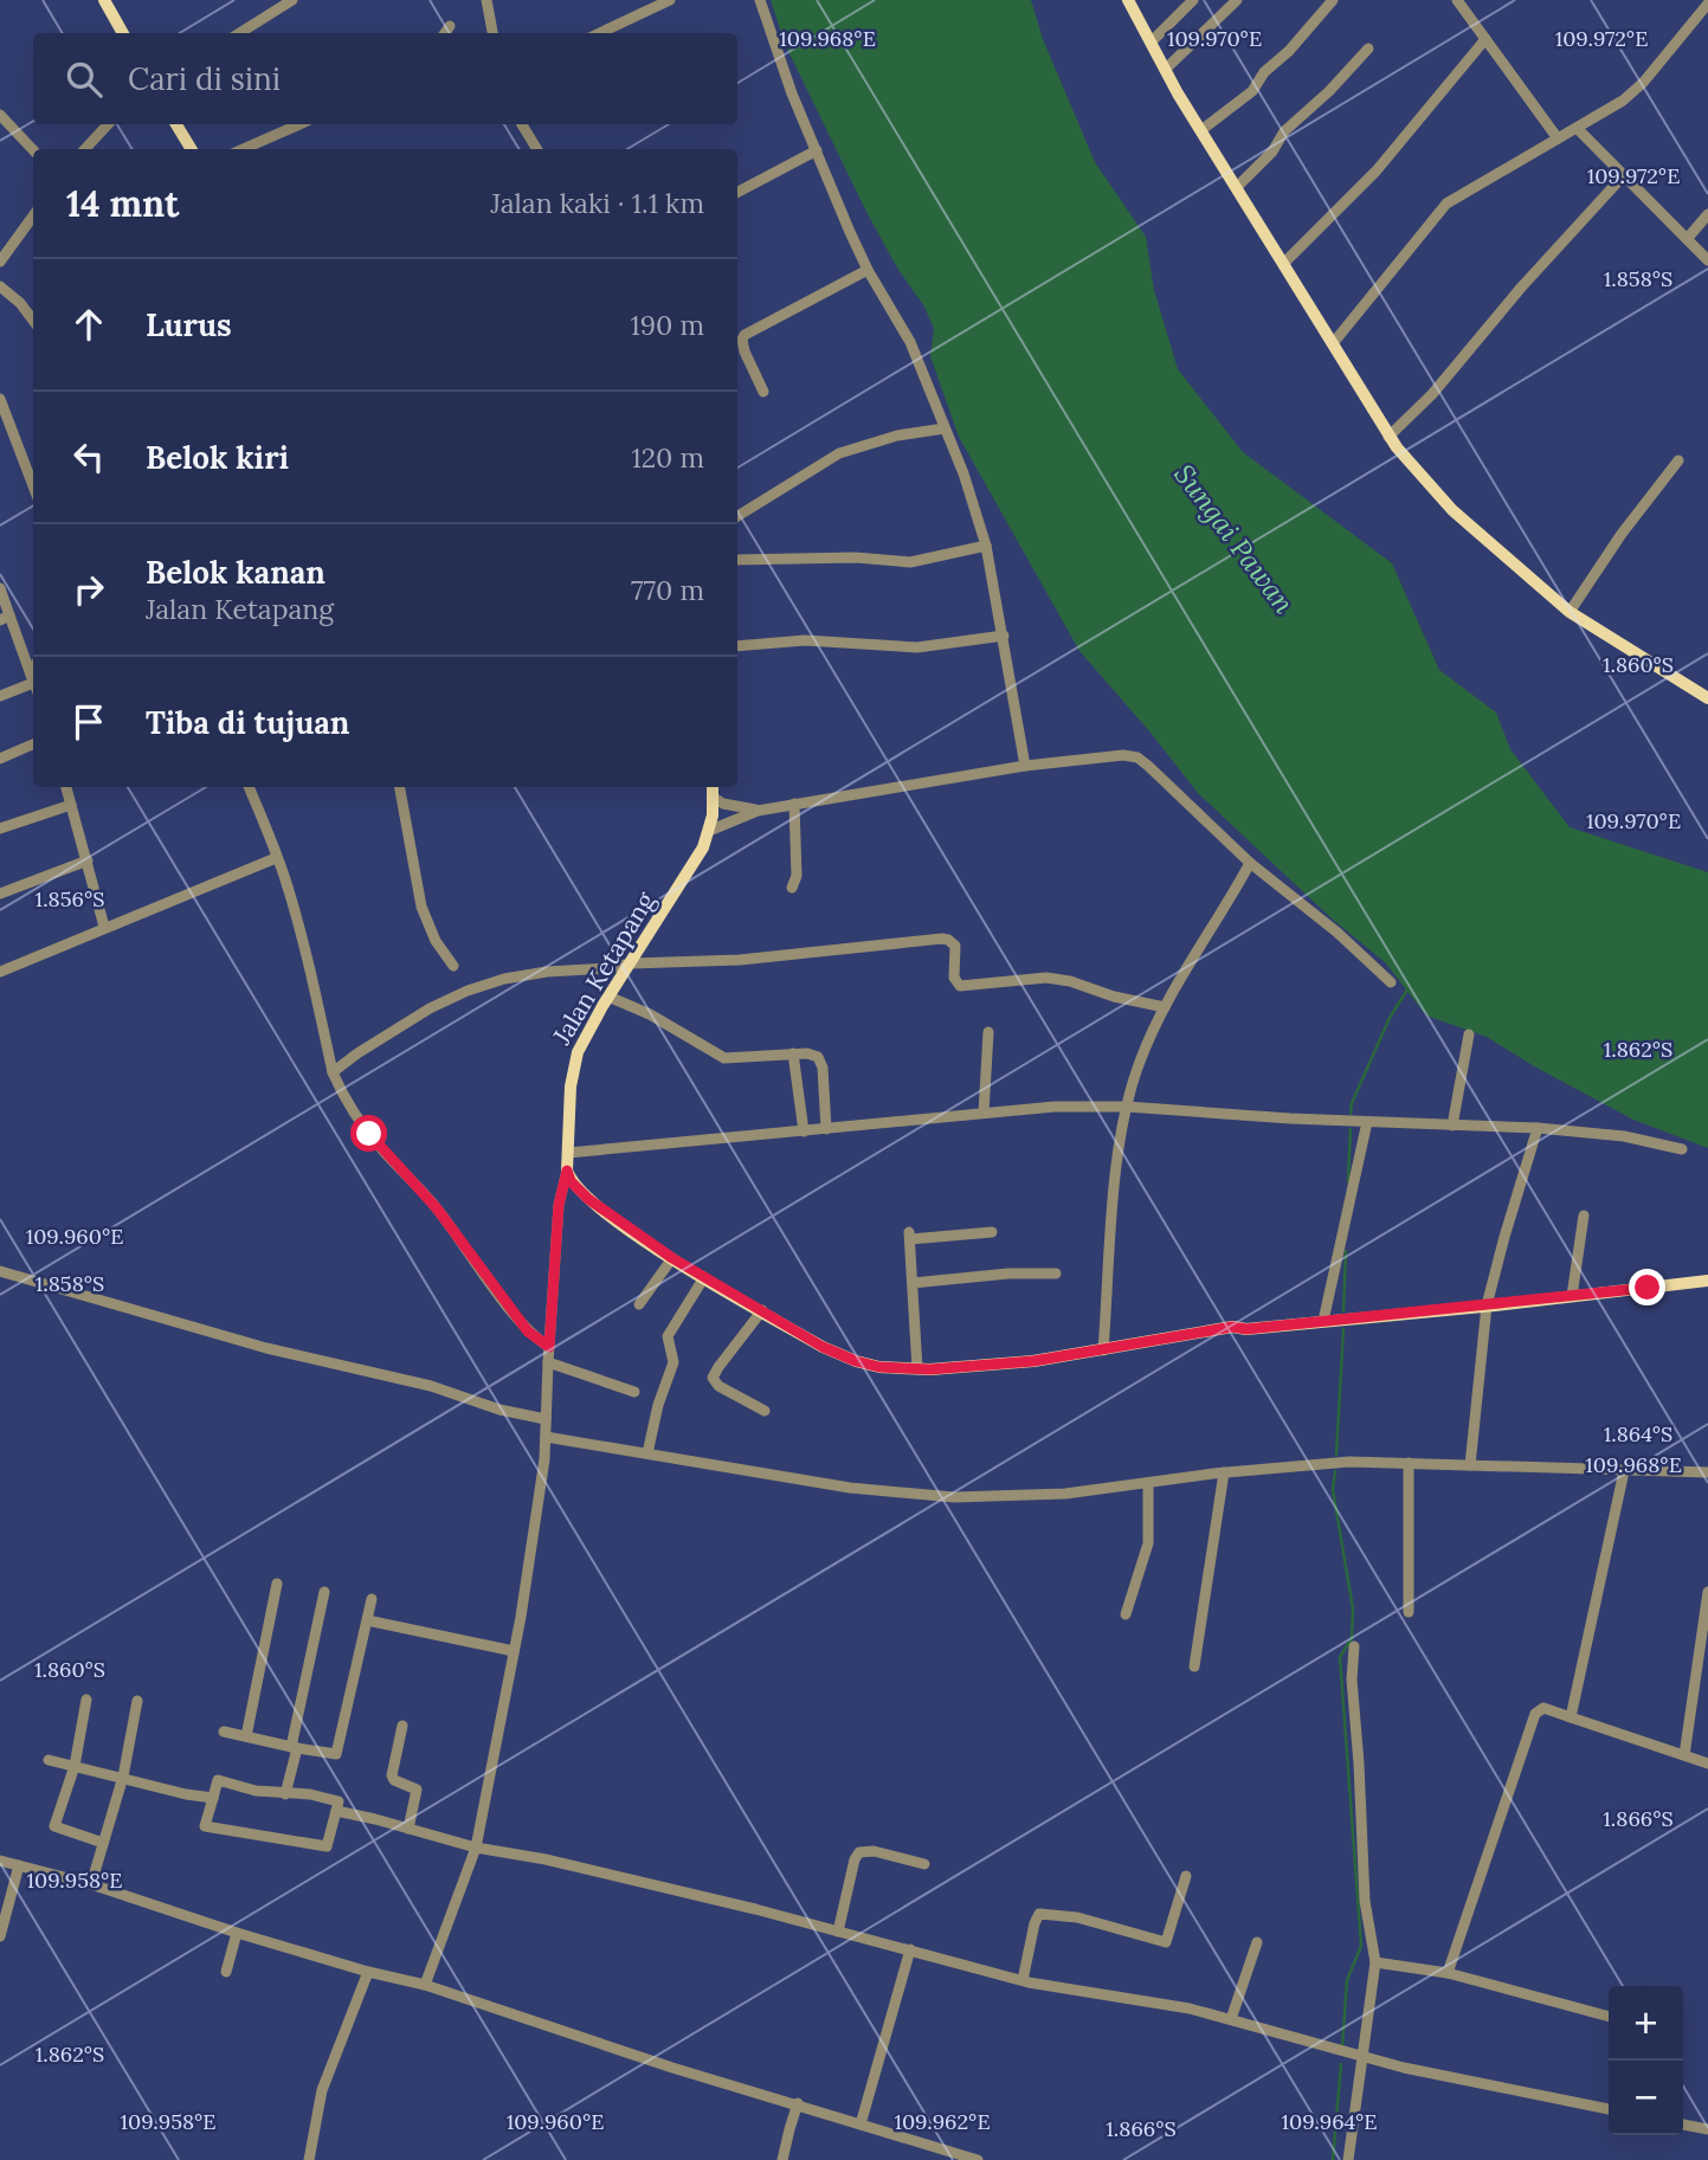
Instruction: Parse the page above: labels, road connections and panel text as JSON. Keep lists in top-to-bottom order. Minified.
{"streets":{"main road":["Jalan Ketapang"]},"water":["Sungai Pawan"],"page":{"search":"Cari di sini","heading":["14 mnt","Jalan kaki · 1.1 km"],"list":[["Lurus","190 m"],["Belok kiri","120 m"],["Belok kanan","Jalan Ketapang","770 m"],"Tiba di tujuan"],"map_buttons":["+","−"]},"coordinates":["109.970°E","109.972°E","109.968°E","1.858°S","1.860°S","1.856°S","1.862°S","109.960°E","1.864°S","1.866°S","109.958°E","109.962°E","109.964°E"]}
